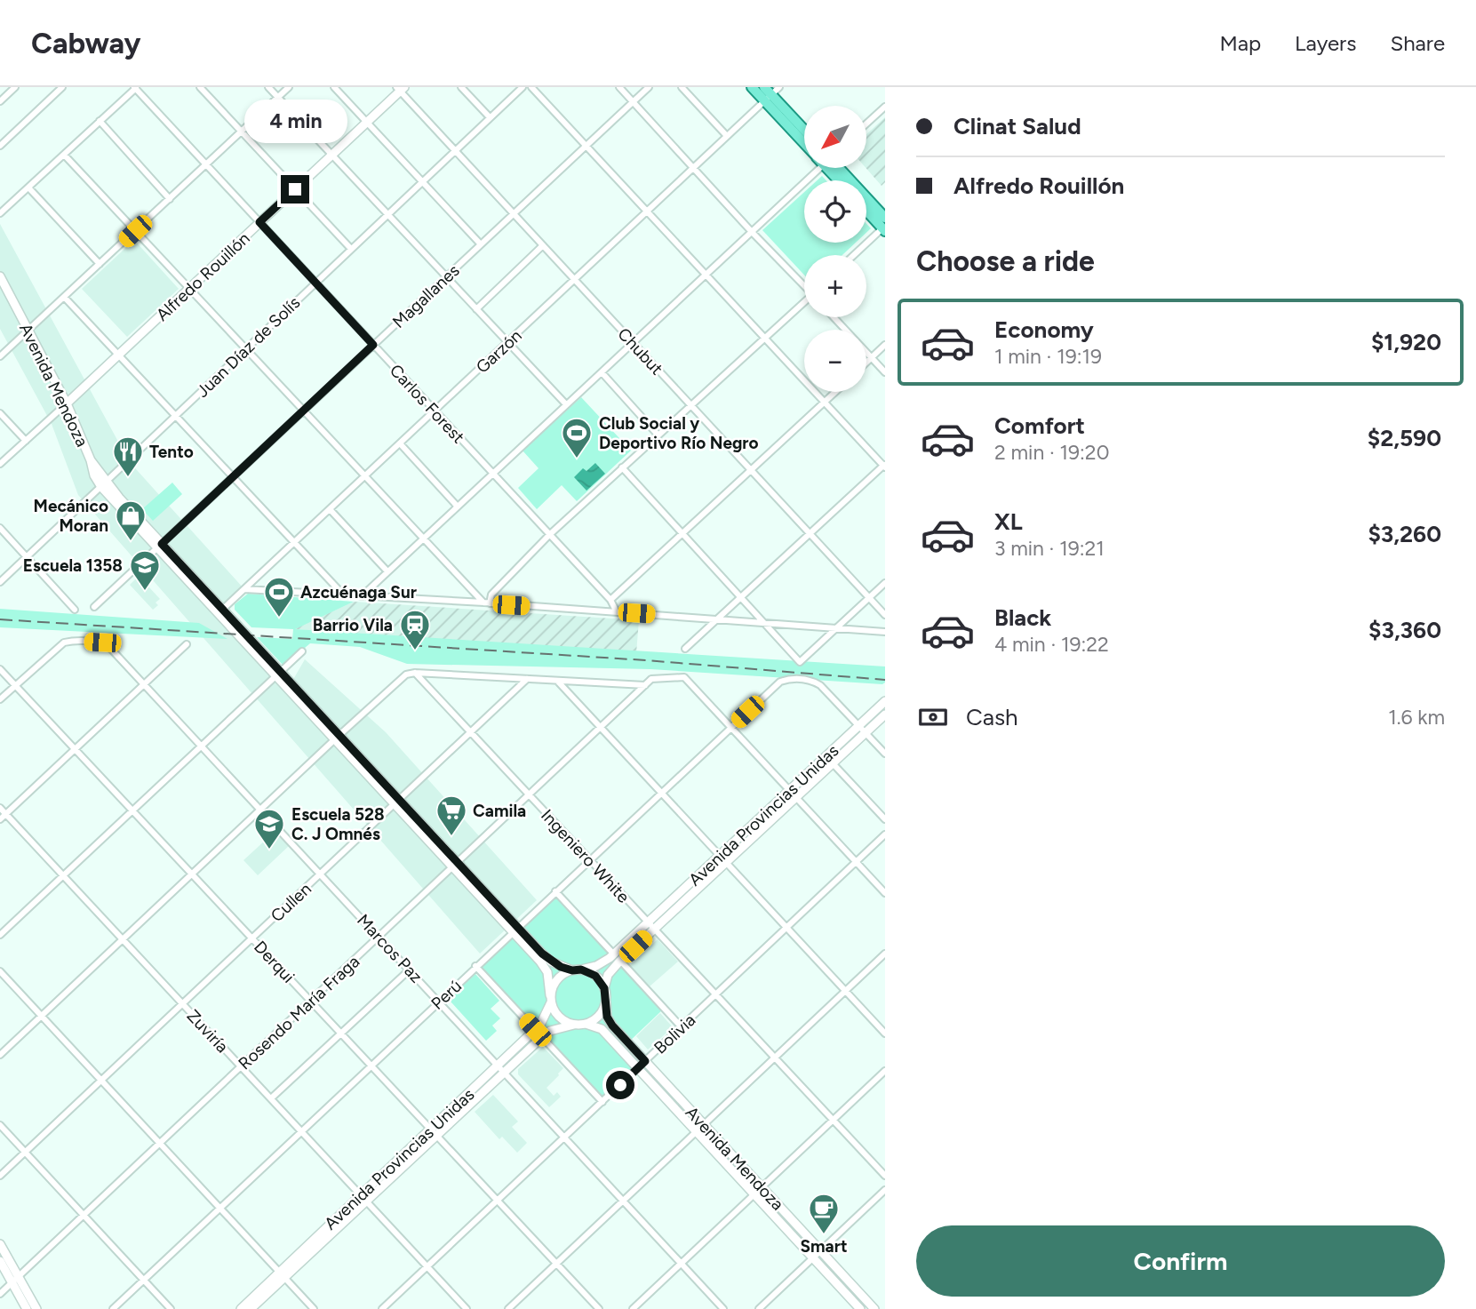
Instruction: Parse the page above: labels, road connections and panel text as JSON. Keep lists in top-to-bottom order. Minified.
{"streets":{"main road":["Alfredo Rouillón","Avenida Mendoza","Avenida Provincias Unidas"],"street":["Magallanes","Juan Díaz de Solís","Garzón","Chubut","Carlos Forest","Ingeniero White","Cullen","Marcos Paz","Derqui","Perú","Rosendo María Fraga","Zuviría","Bolivia"]},"crossings":[["Alfredo Rouillón","Chubut"],["Alfredo Rouillón","Avenida Mendoza"],["Alfredo Rouillón","Carlos Forest"],["Magallanes","Chubut"],["Magallanes","Avenida Mendoza"],["Magallanes","Carlos Forest"],["Juan Díaz de Solís","Chubut"],["Juan Díaz de Solís","Avenida Mendoza"],["Juan Díaz de Solís","Carlos Forest"],["Garzón","Chubut"],["Garzón","Avenida Mendoza"],["Garzón","Carlos Forest"],["Avenida Mendoza","Avenida Provincias Unidas"],["Avenida Mendoza","Cullen"],["Avenida Mendoza","Perú"],["Avenida Mendoza","Rosendo María Fraga"],["Avenida Mendoza","Bolivia"],["Avenida Provincias Unidas","Ingeniero White"],["Avenida Provincias Unidas","Marcos Paz"],["Avenida Provincias Unidas","Derqui"],["Avenida Provincias Unidas","Perú"],["Avenida Provincias Unidas","Zuviría"],["Ingeniero White","Cullen"],["Ingeniero White","Perú"],["Ingeniero White","Rosendo María Fraga"],["Ingeniero White","Bolivia"],["Cullen","Marcos Paz"],["Cullen","Derqui"],["Cullen","Zuviría"],["Marcos Paz","Derqui"],["Marcos Paz","Perú"],["Marcos Paz","Rosendo María Fraga"],["Marcos Paz","Bolivia"],["Derqui","Perú"],["Derqui","Rosendo María Fraga"],["Derqui","Bolivia"],["Perú","Rosendo María Fraga"],["Perú","Zuviría"],["Rosendo María Fraga","Zuviría"],["Zuviría","Bolivia"]],"places":{"sports":["Club Social y Deportivo Río Negro","Azcuénaga Sur"],"restaurant":["Tento"],"shop":["Mecánico Moran"],"school or university":["Escuela 1358","Escuela 528 C. J Omnés"],"station":["Barrio Vila"],"supermarket":["Camila"],"cafe":["Smart"]},"north":"bottom left","page":{"header":"Cabway","nav":["Map","Layers","Share"],"banner":["Clinat Salud","Alfredo Rouillón"],"bubble":"4 min","map_buttons":["+","−"],"heading":"Choose a ride","list":[{"name":"Economy","note":"1 min · 19:19","value":"$1,920"},{"name":"Comfort","note":"2 min · 19:20","value":"$2,590"},{"name":"XL","note":"3 min · 19:21","value":"$3,260"},{"name":"Black","note":"4 min · 19:22","value":"$3,360"}],"pay":["Cash","1.6 km"],"buttons":"Confirm"}}
